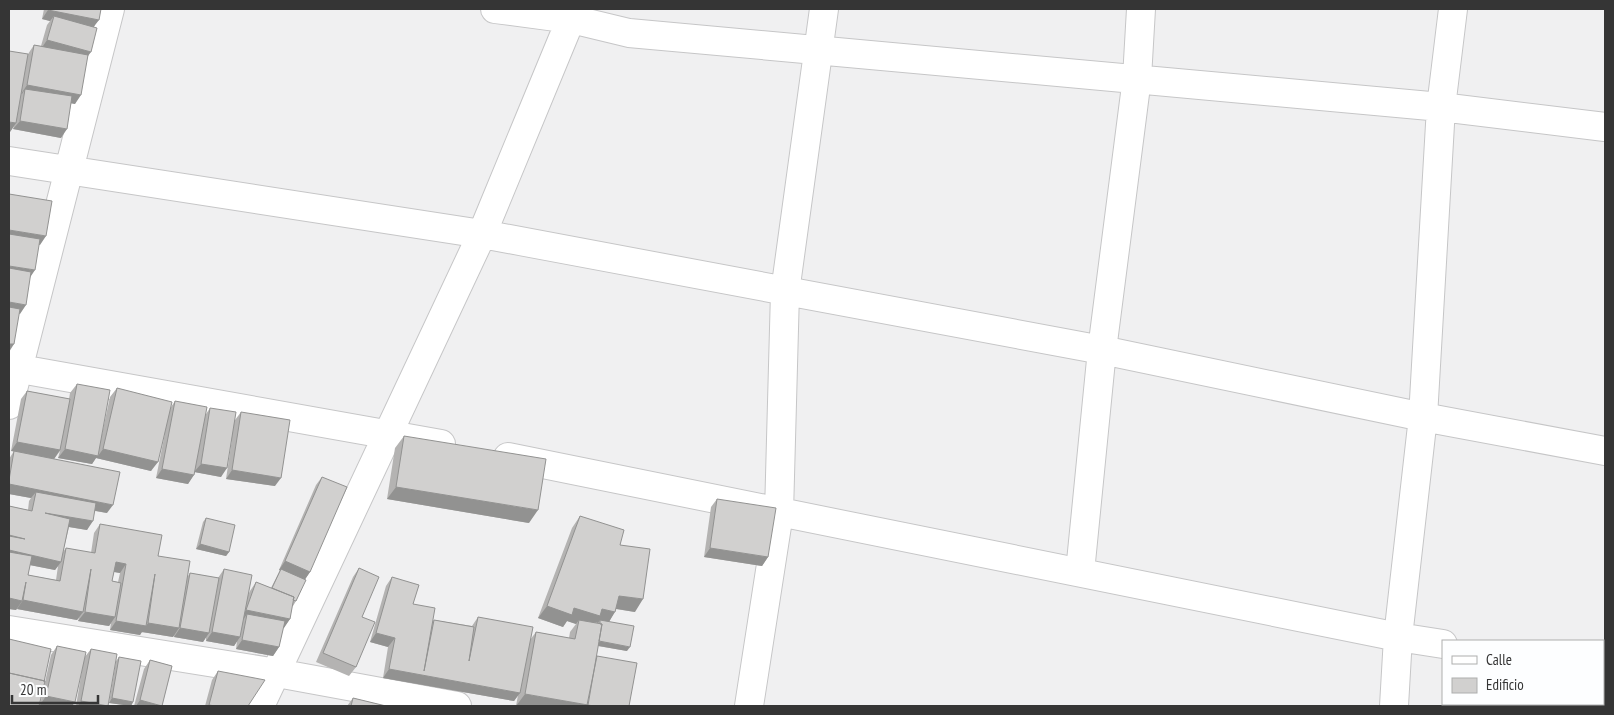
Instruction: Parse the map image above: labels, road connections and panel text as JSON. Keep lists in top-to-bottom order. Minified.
{"legend":["Calle","Edificio"],"scale_bar":"20 m"}
